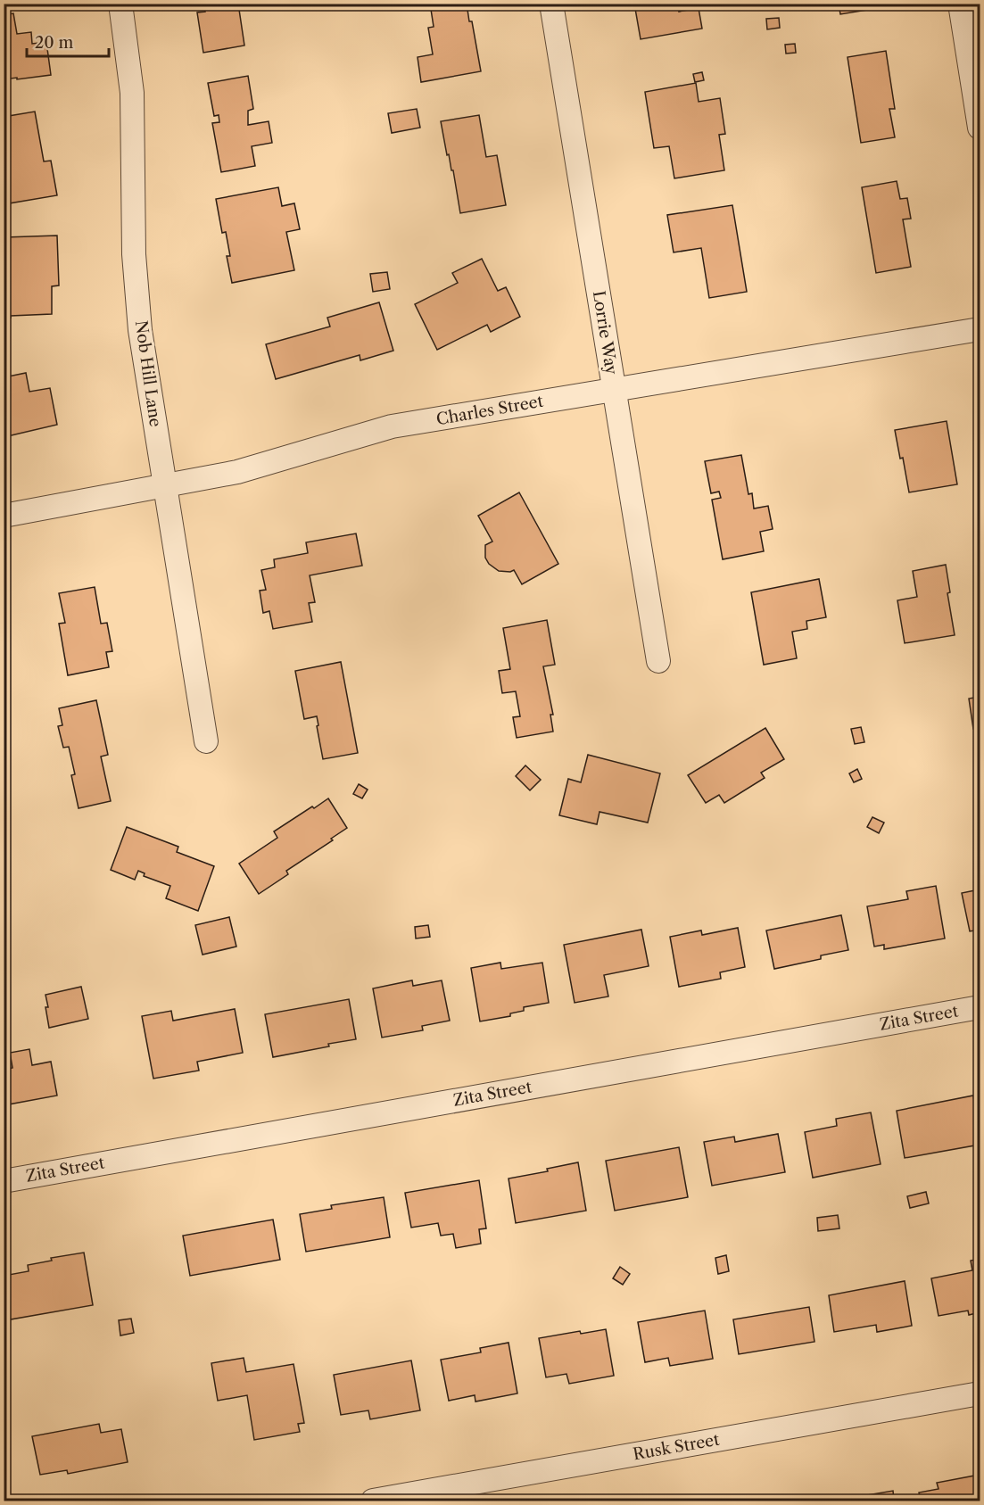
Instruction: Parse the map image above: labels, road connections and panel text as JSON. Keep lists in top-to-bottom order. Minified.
{"streets":{"street":["Lorrie Way","Nob Hill Lane","Charles Street","Zita Street","Rusk Street"]},"crossings":[["Lorrie Way","Charles Street"],["Nob Hill Lane","Charles Street"]],"scale_bar":"20 m"}
